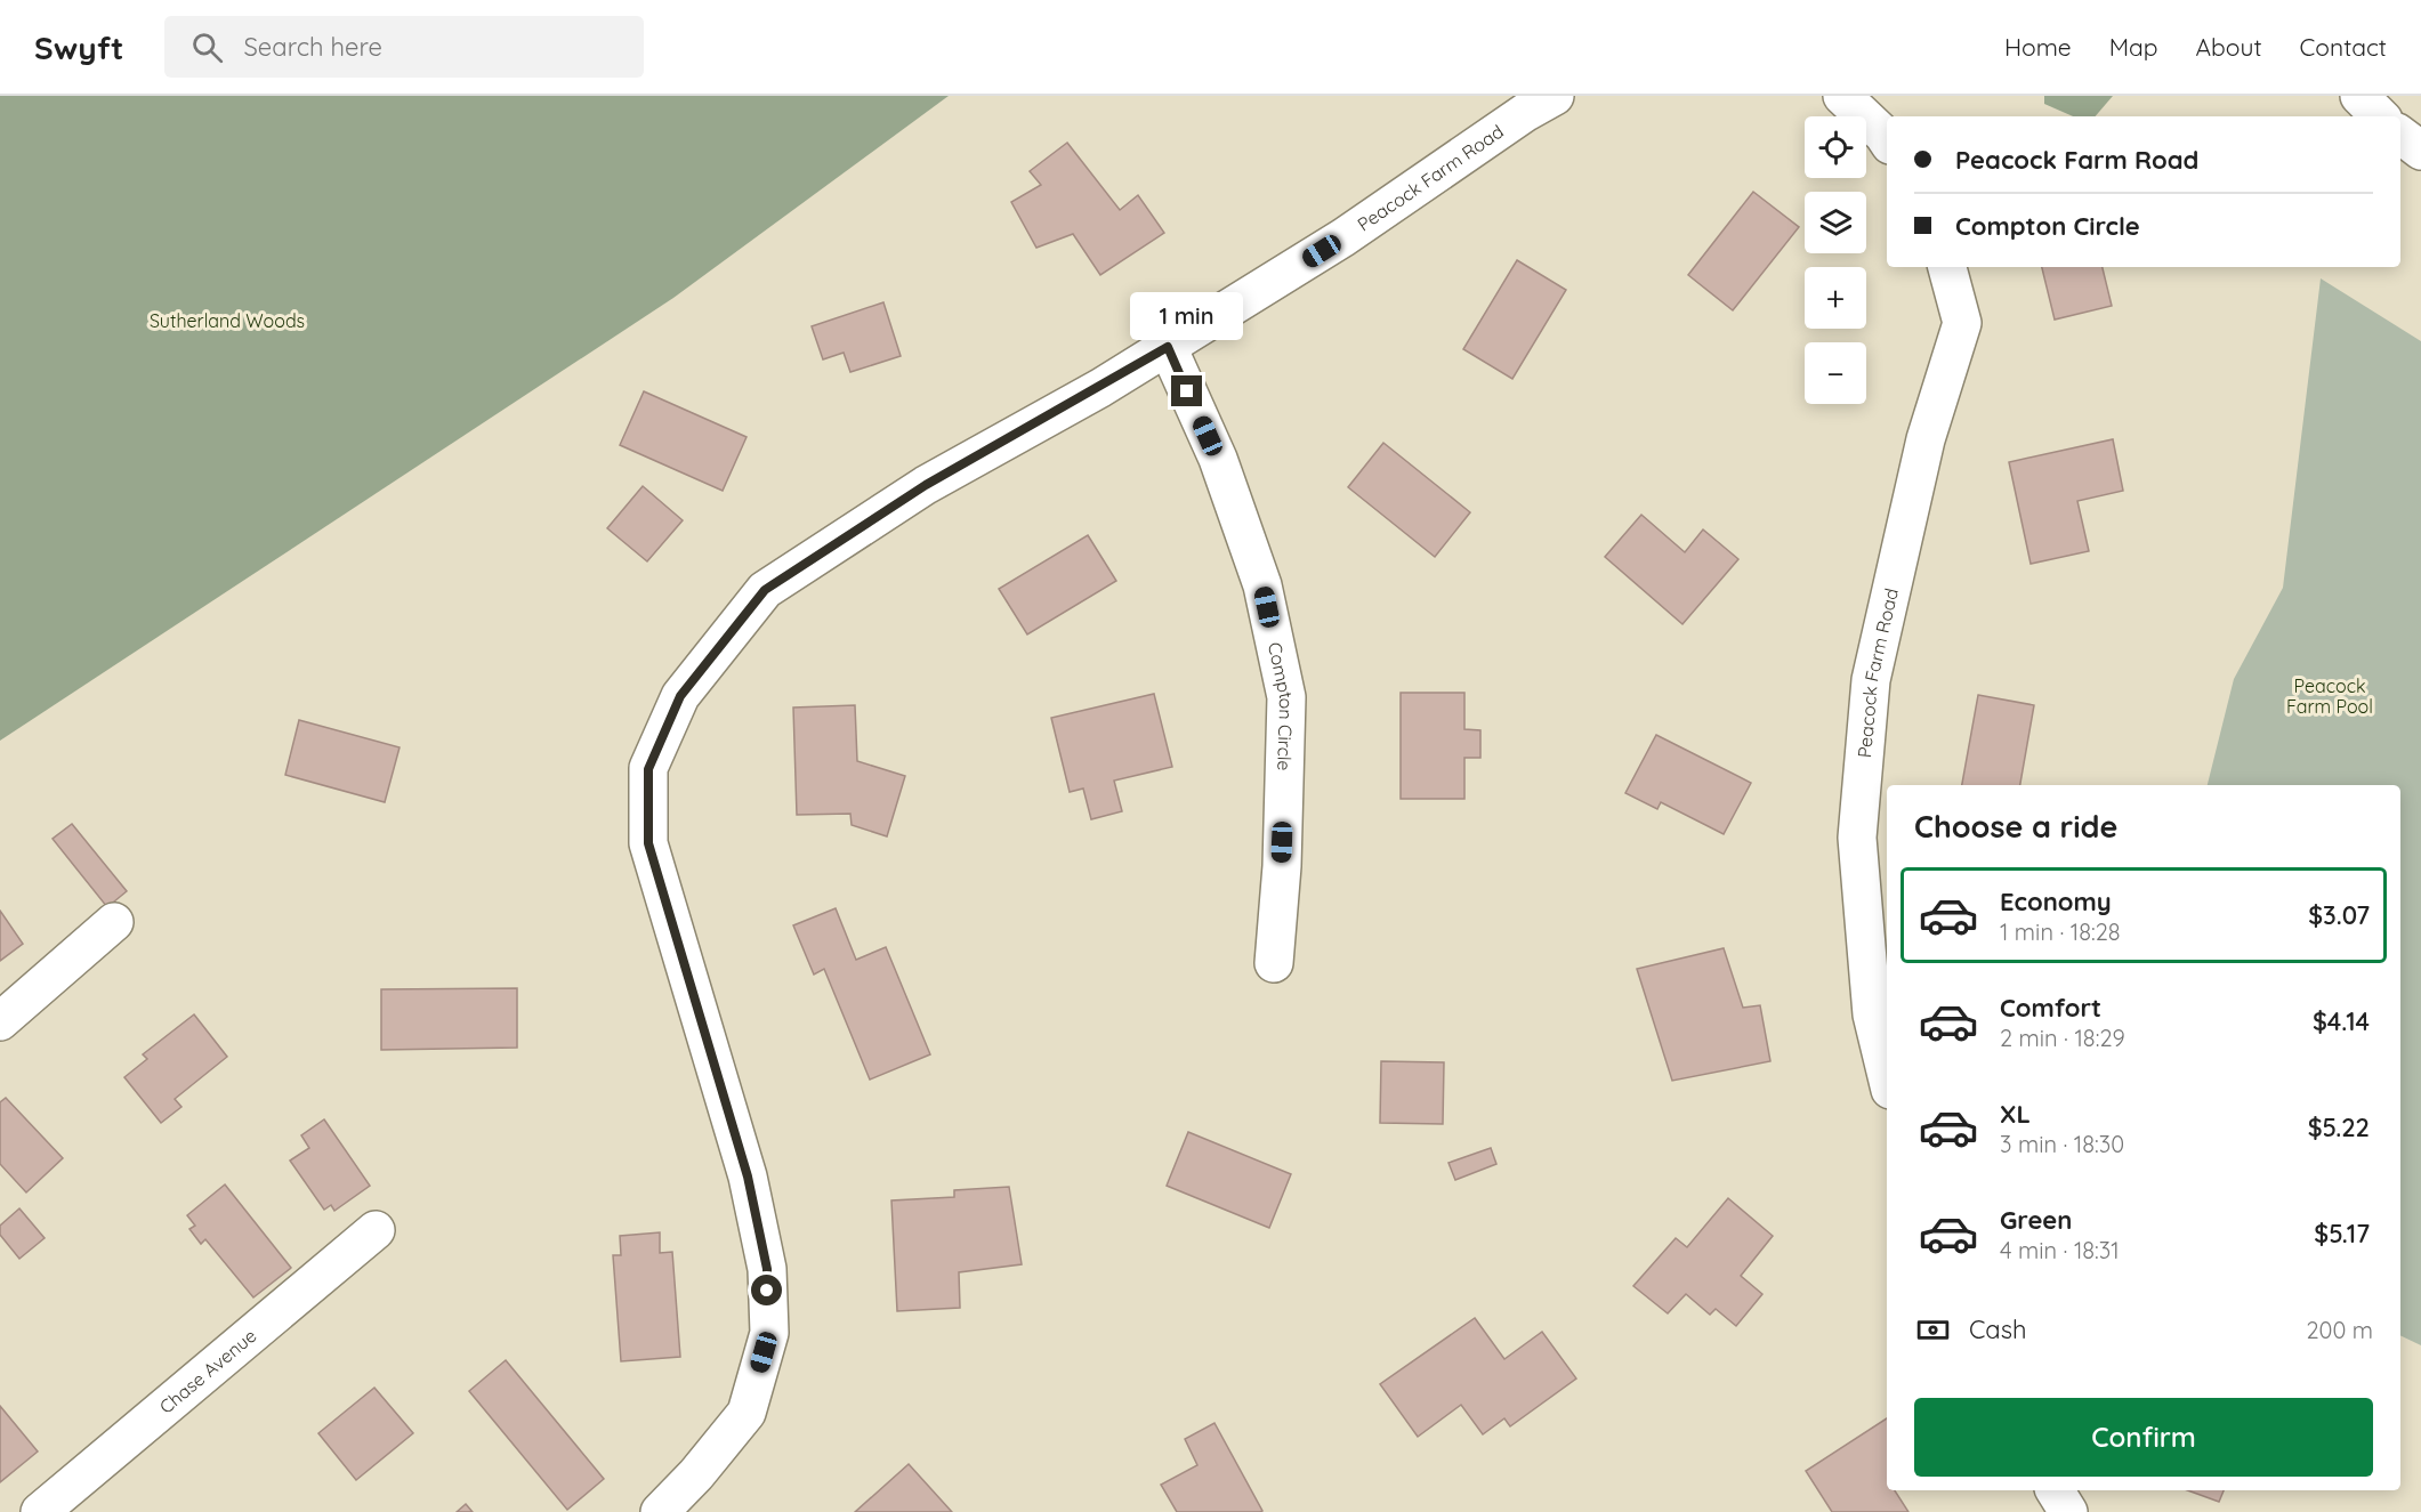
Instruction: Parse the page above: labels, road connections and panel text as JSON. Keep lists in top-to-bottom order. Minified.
{"streets":{"main road":["Peacock Farm Road","Compton Circle","Chase Avenue"]},"crossings":[["Peacock Farm Road","Compton Circle"]],"parks":["Sutherland Woods","Peacock Farm Pool"],"page":{"header":"Swyft","search":"Search here","nav":["Home","Map","About","Contact"],"map_buttons":["+","−"],"banner":["Peacock Farm Road","Compton Circle"],"bubble":"1 min","heading":"Choose a ride","list":[{"name":"Economy","note":"1 min · 18:28","value":"$3.07"},{"name":"Comfort","note":"2 min · 18:29","value":"$4.14"},{"name":"XL","note":"3 min · 18:30","value":"$5.22"},{"name":"Green","note":"4 min · 18:31","value":"$5.17"}],"pay":["Cash","200 m"],"buttons":"Confirm"}}
